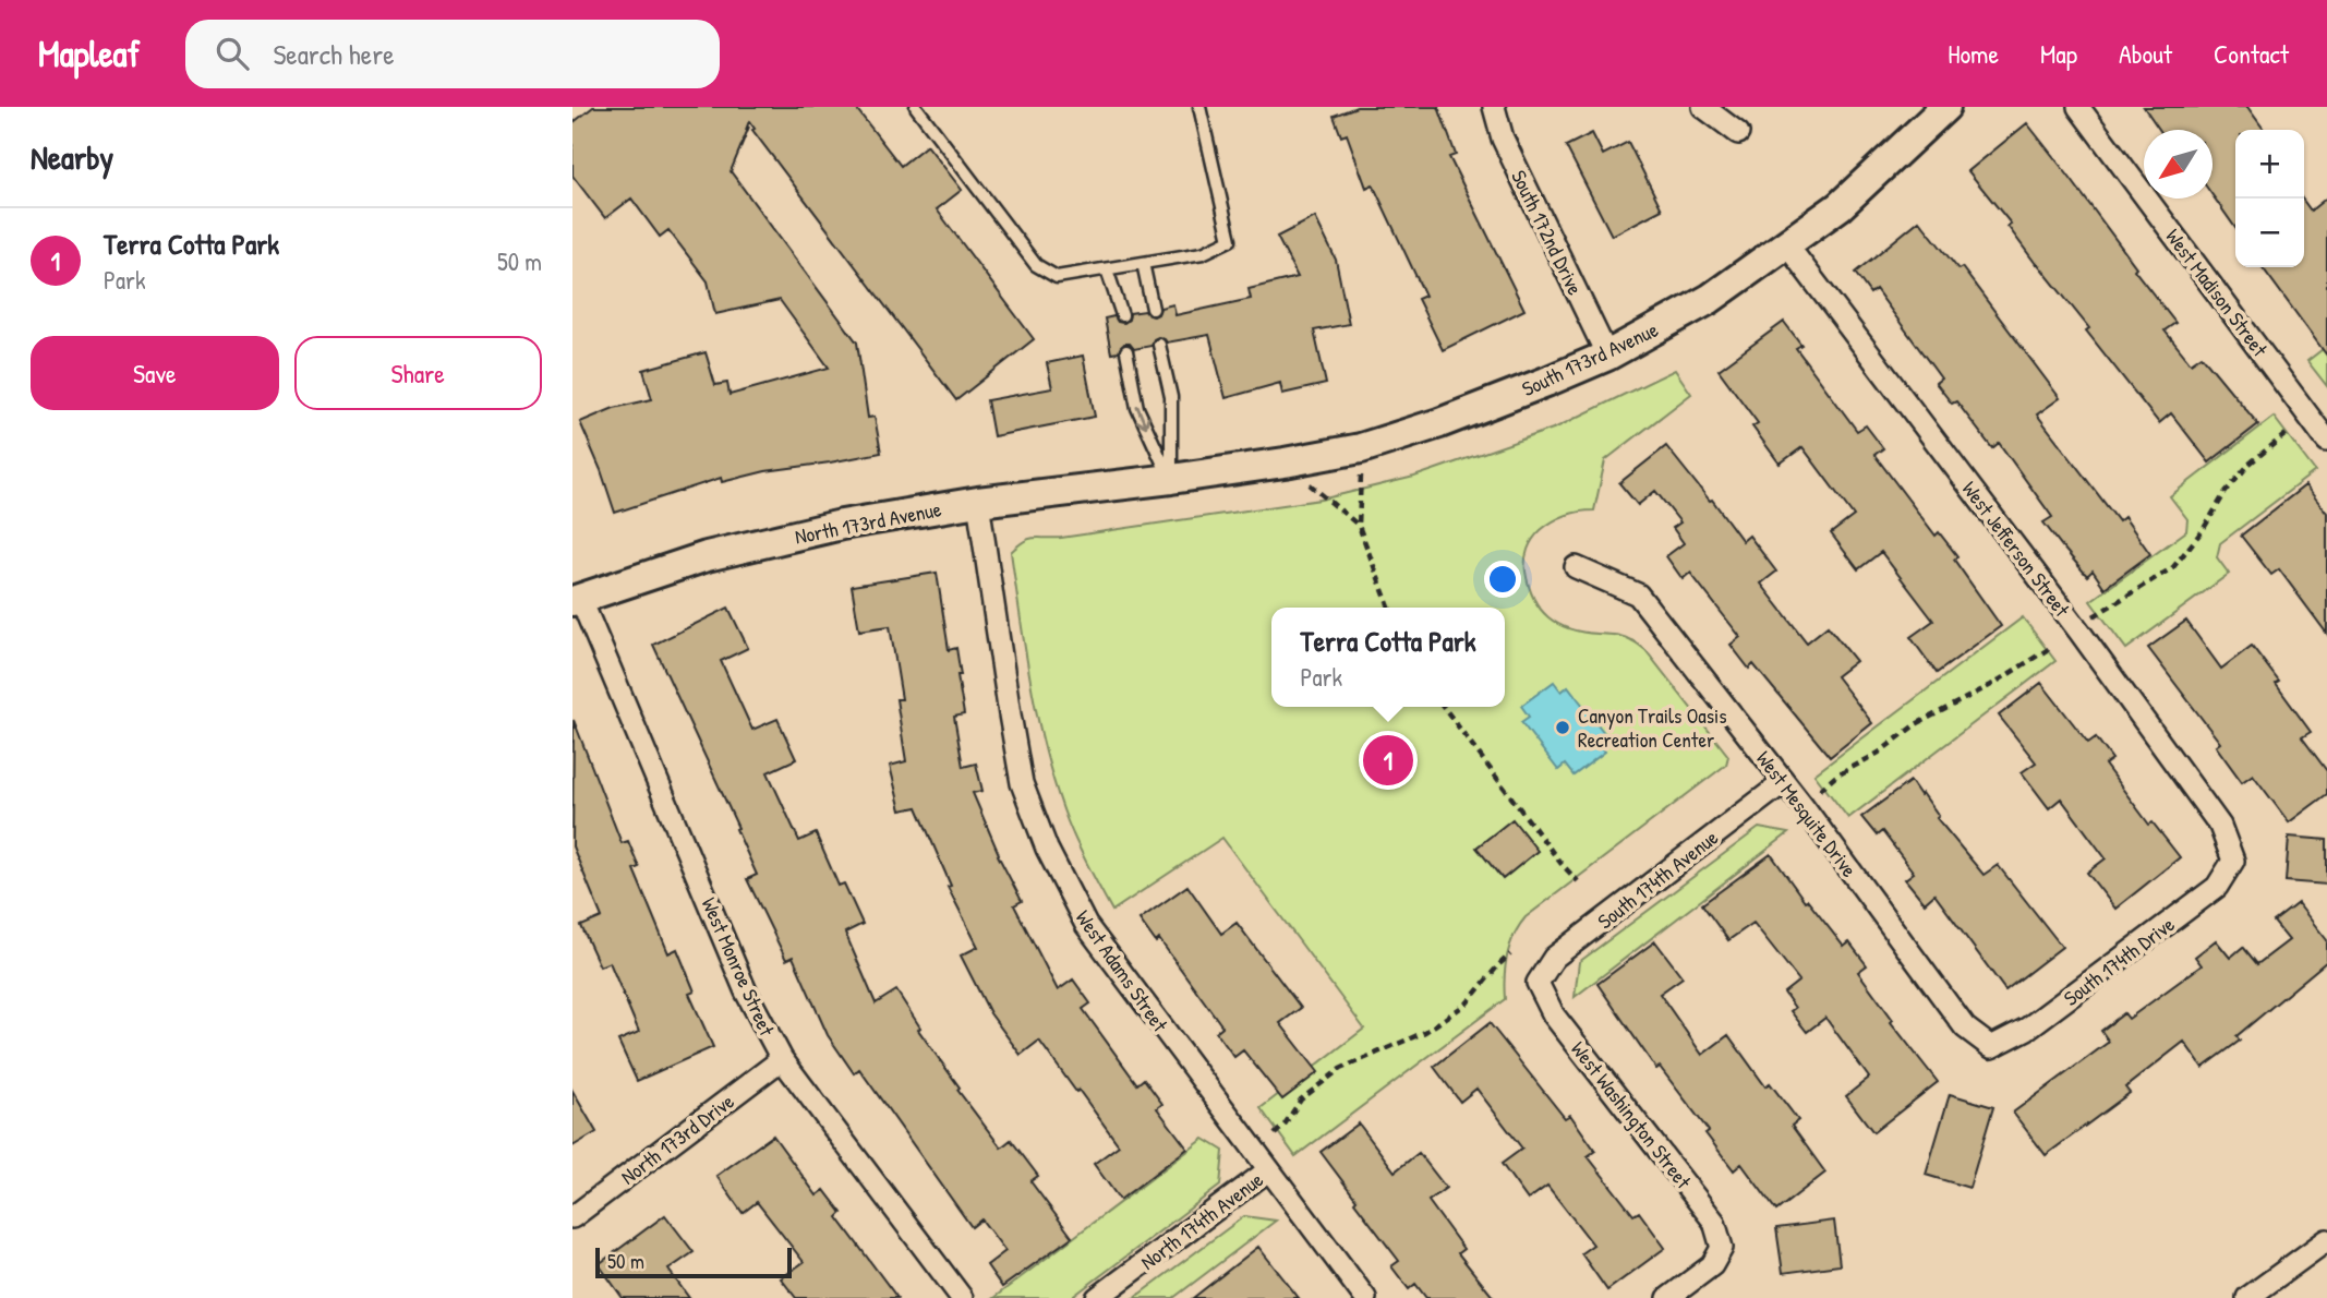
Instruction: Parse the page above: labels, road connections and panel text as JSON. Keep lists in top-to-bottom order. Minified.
{"streets":{"street":["South 172nd Drive","West Madison Street","South 173rd Avenue","North 173rd Avenue","West Jefferson Street","West Mesquite Drive","South 174th Avenue","South 174th Drive","West Monroe Street","West Adams Street","West Washington Street","North 173rd Drive","North 174th Avenue"]},"crossings":[["South 172nd Drive","South 173rd Avenue"],["South 173rd Avenue","North 173rd Avenue"],["South 173rd Avenue","West Jefferson Street"],["North 173rd Avenue","West Monroe Street"],["North 173rd Avenue","West Adams Street"],["West Jefferson Street","South 174th Drive"],["West Mesquite Drive","South 174th Avenue"],["West Mesquite Drive","South 174th Drive"],["South 174th Avenue","West Washington Street"],["West Monroe Street","North 173rd Drive"],["West Adams Street","North 174th Avenue"]],"places":["Canyon Trails Oasis Recreation Center"],"scale_bar":"50 m","north":"bottom left","page":{"header":"Mapleaf","search":"Search here","nav":["Home","Map","About","Contact"],"heading":"Nearby","map_buttons":["+","−"],"list":[{"mark":"1","name":"Terra Cotta Park","note":"Park","value":"50 m"}],"buttons":["Save","Share"],"popup":["Terra Cotta Park","Park"],"pins":"1","scale":"50 m"}}
